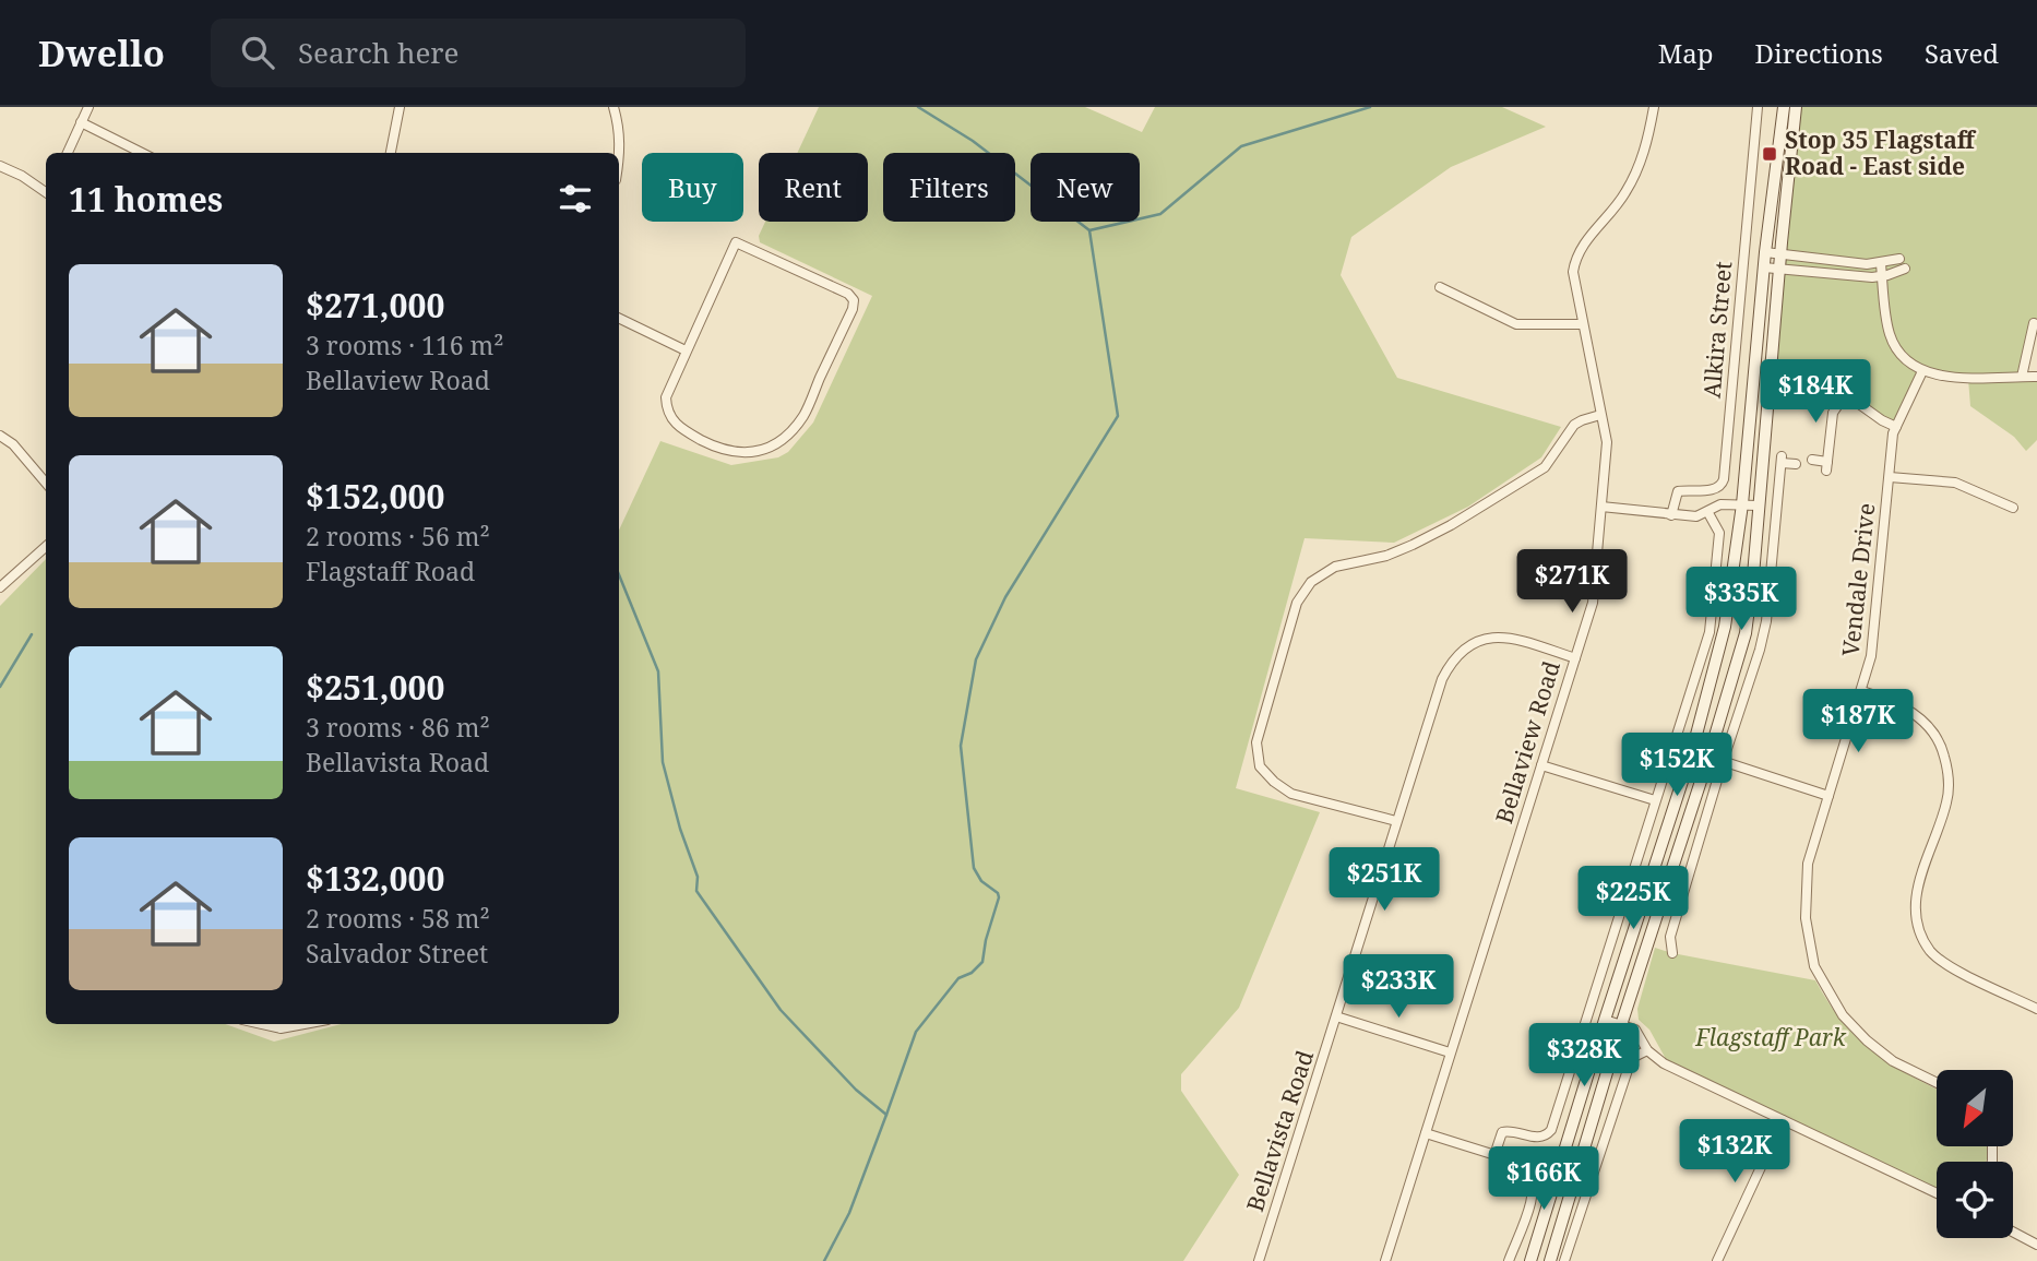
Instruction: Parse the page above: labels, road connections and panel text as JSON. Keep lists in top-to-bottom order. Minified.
{"streets":{"street":["Alkira Street","Vendale Drive","Bellaview Road","Bellavista Road"]},"crossings":[["Bellaview Road","Bellavista Road"]],"parks":["Flagstaff Park"],"places":{"transit":["Stop 35 Flagstaff Road - East side"]},"north":"bottom left","page":{"header":"Dwello","search":"Search here","nav":["Map","Directions","Saved"],"chip":["Buy","Rent","Filters","New"],"heading":"11 homes","list":[{"name":"$271,000","note":"3 rooms · 116 m² · Bellaview Road"},{"name":"$152,000","note":"2 rooms · 56 m² · Flagstaff Road"},{"name":"$251,000","note":"3 rooms · 86 m² · Bellavista Road"},{"name":"$132,000","note":"2 rooms · 58 m² · Salvador Street"}],"price":["$184K","$271K","$335K","$187K","$152K","$251K","$225K","$233K","$328K","$132K","$166K"]}}
